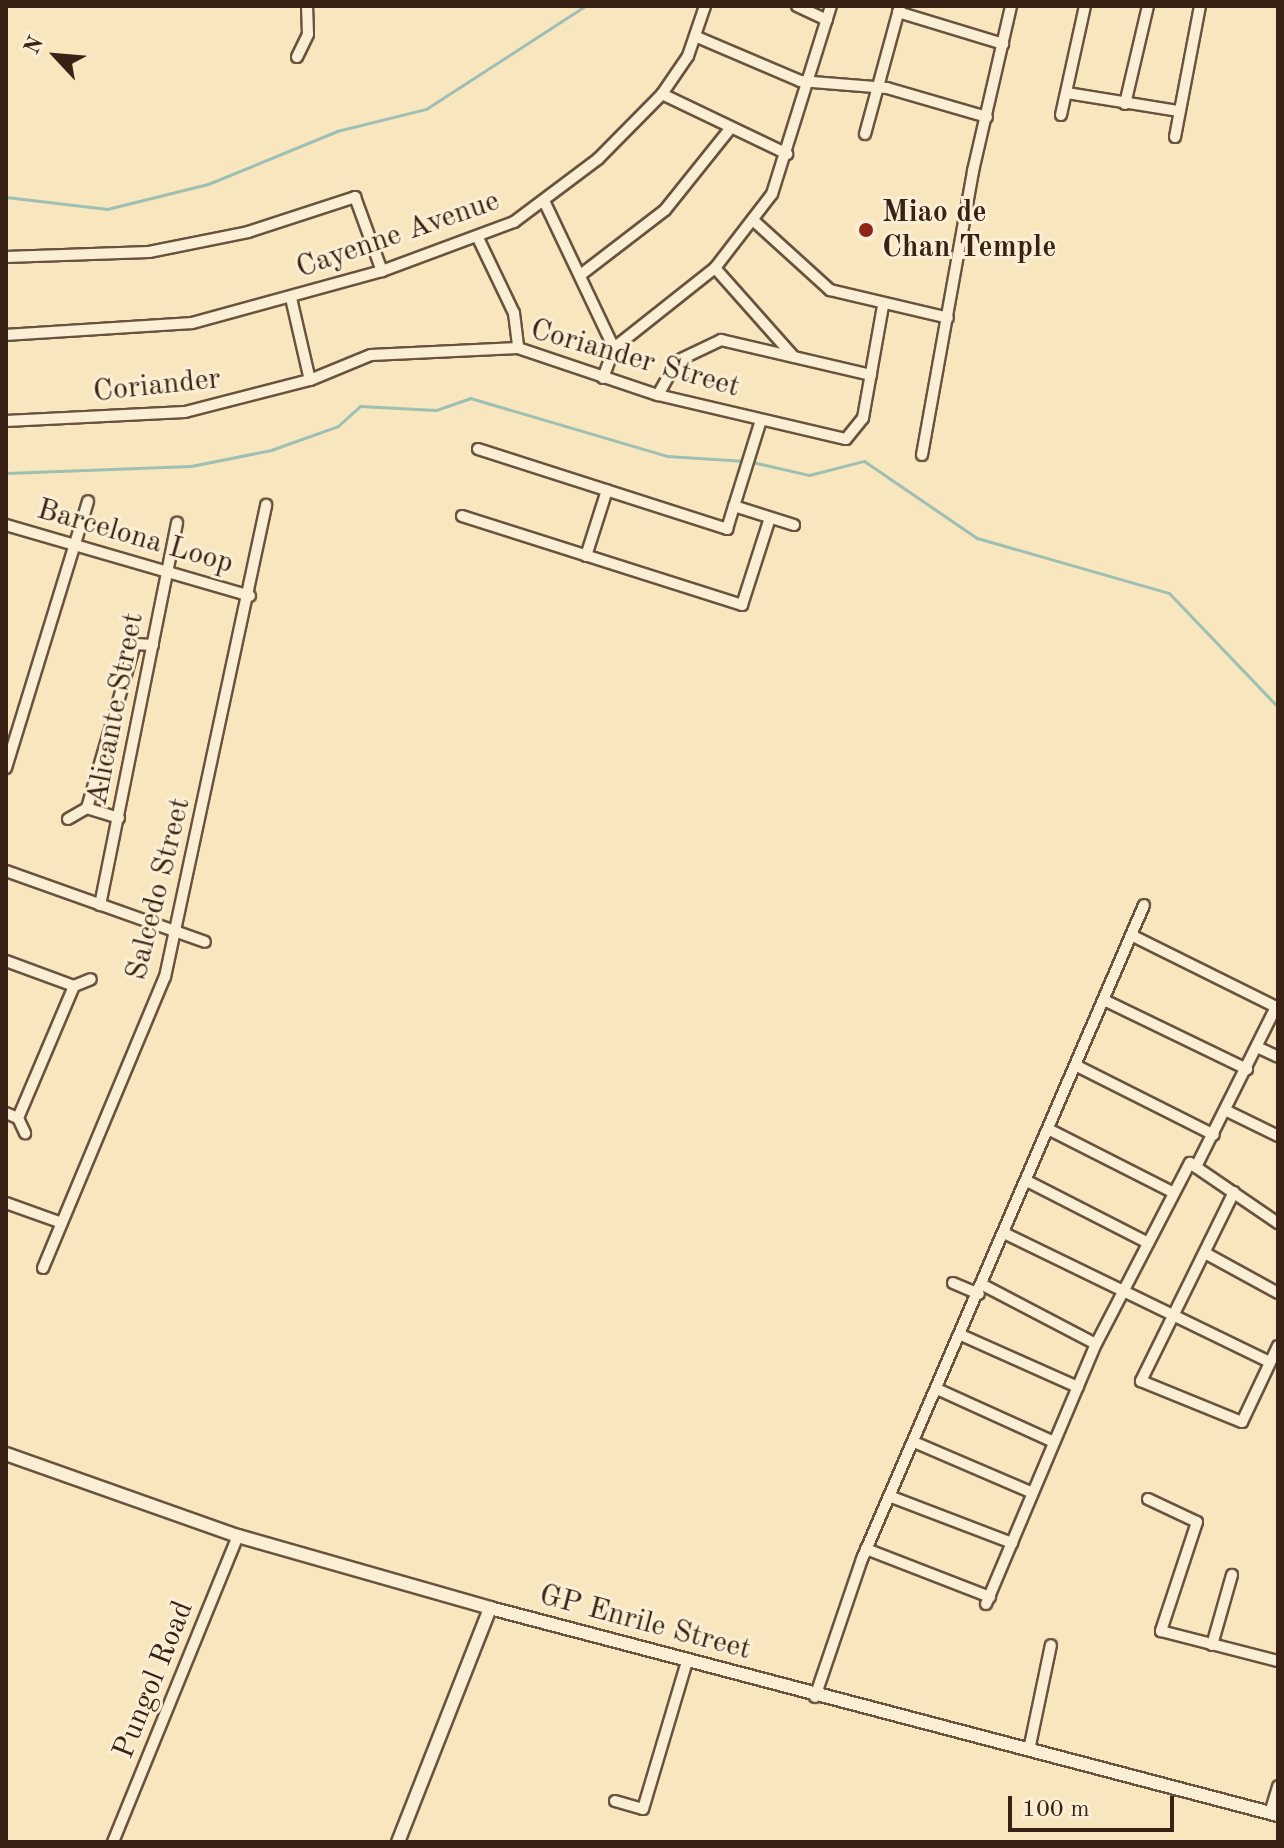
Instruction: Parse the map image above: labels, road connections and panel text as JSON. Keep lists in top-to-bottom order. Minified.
{"streets":{"street":["Cayenne Avenue","Coriander Street","Coriander","Barcelona Loop","Alicante Street","Salcedo Street","GP Enrile Street","Pungol Road"]},"crossings":[["Coriander Street","Coriander"],["Barcelona Loop","Alicante Street"],["Barcelona Loop","Salcedo Street"],["GP Enrile Street","Pungol Road"]],"places":["Miao de Chan Temple"],"scale_bar":"100 m","north":"top left"}
